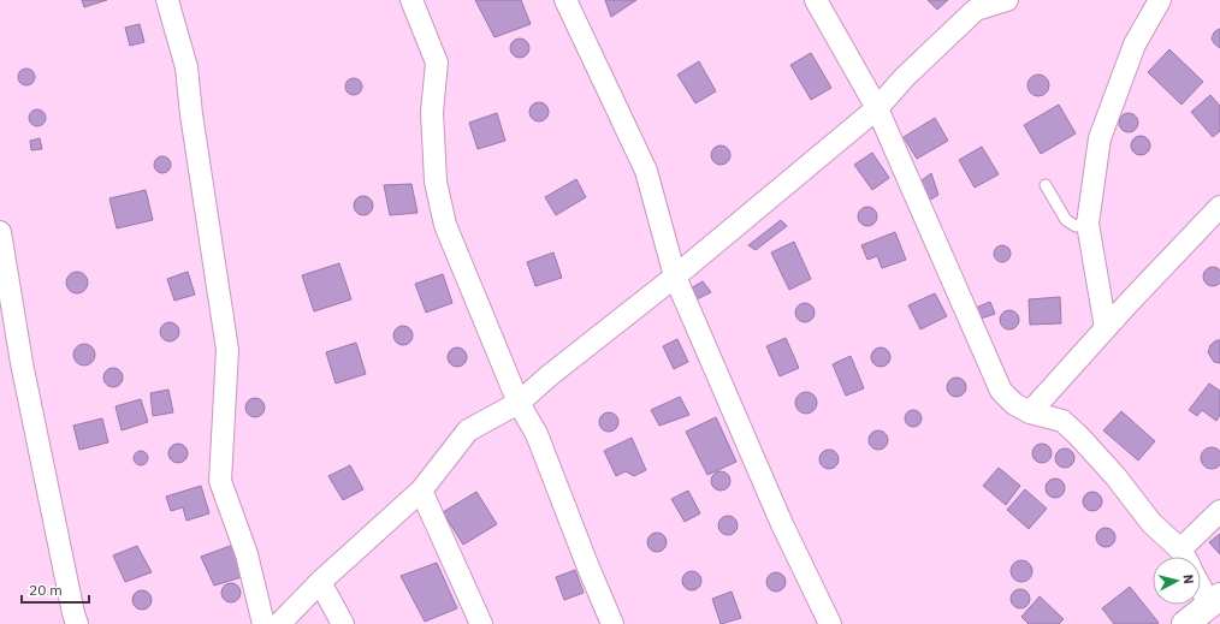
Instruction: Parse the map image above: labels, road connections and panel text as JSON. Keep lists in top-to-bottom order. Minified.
{"scale_bar":"20 m","north":"right"}
